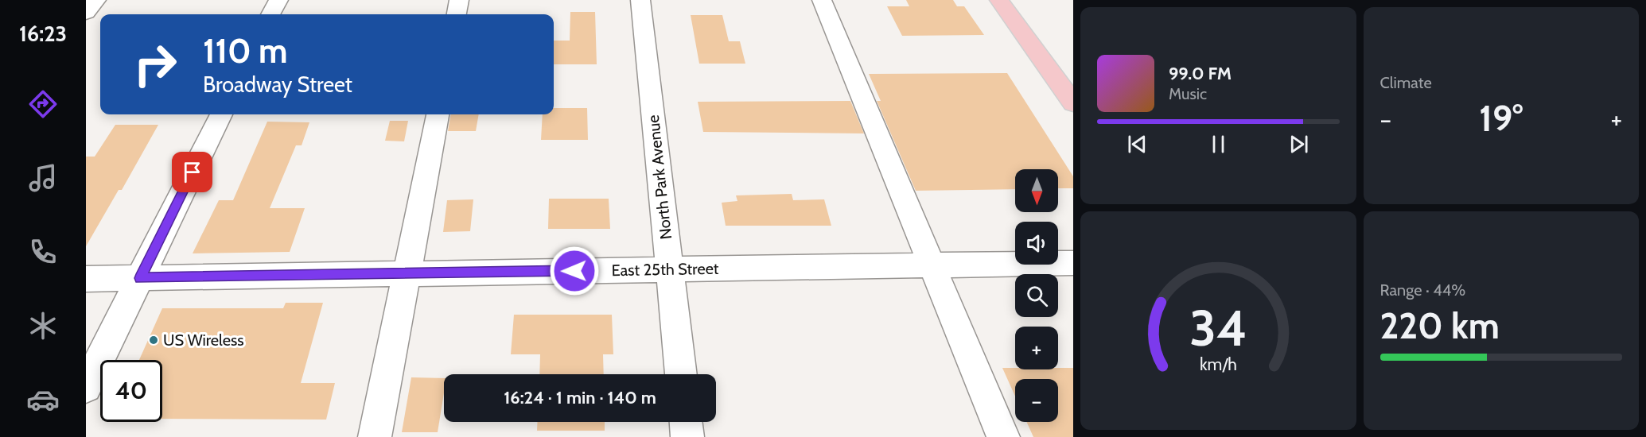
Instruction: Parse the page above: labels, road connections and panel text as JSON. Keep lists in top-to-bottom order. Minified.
{"streets":{"street":["North Park Avenue","East 25th Street"]},"crossings":[["North Park Avenue","East 25th Street"]],"places":["US Wireless"],"north":"bottom","page":{"tabs":"16:23","tile":["Climate",["Range · 44%","220 km"]],"turn":["110 m","Broadway Street"],"song":["99.0 FM","Music"],"heat":["−","19°","+"],"map_buttons":["+","−"],"limit":"40","trip":"16:24 · 1 min · 140 m","gauge":["34","km/h"]}}
